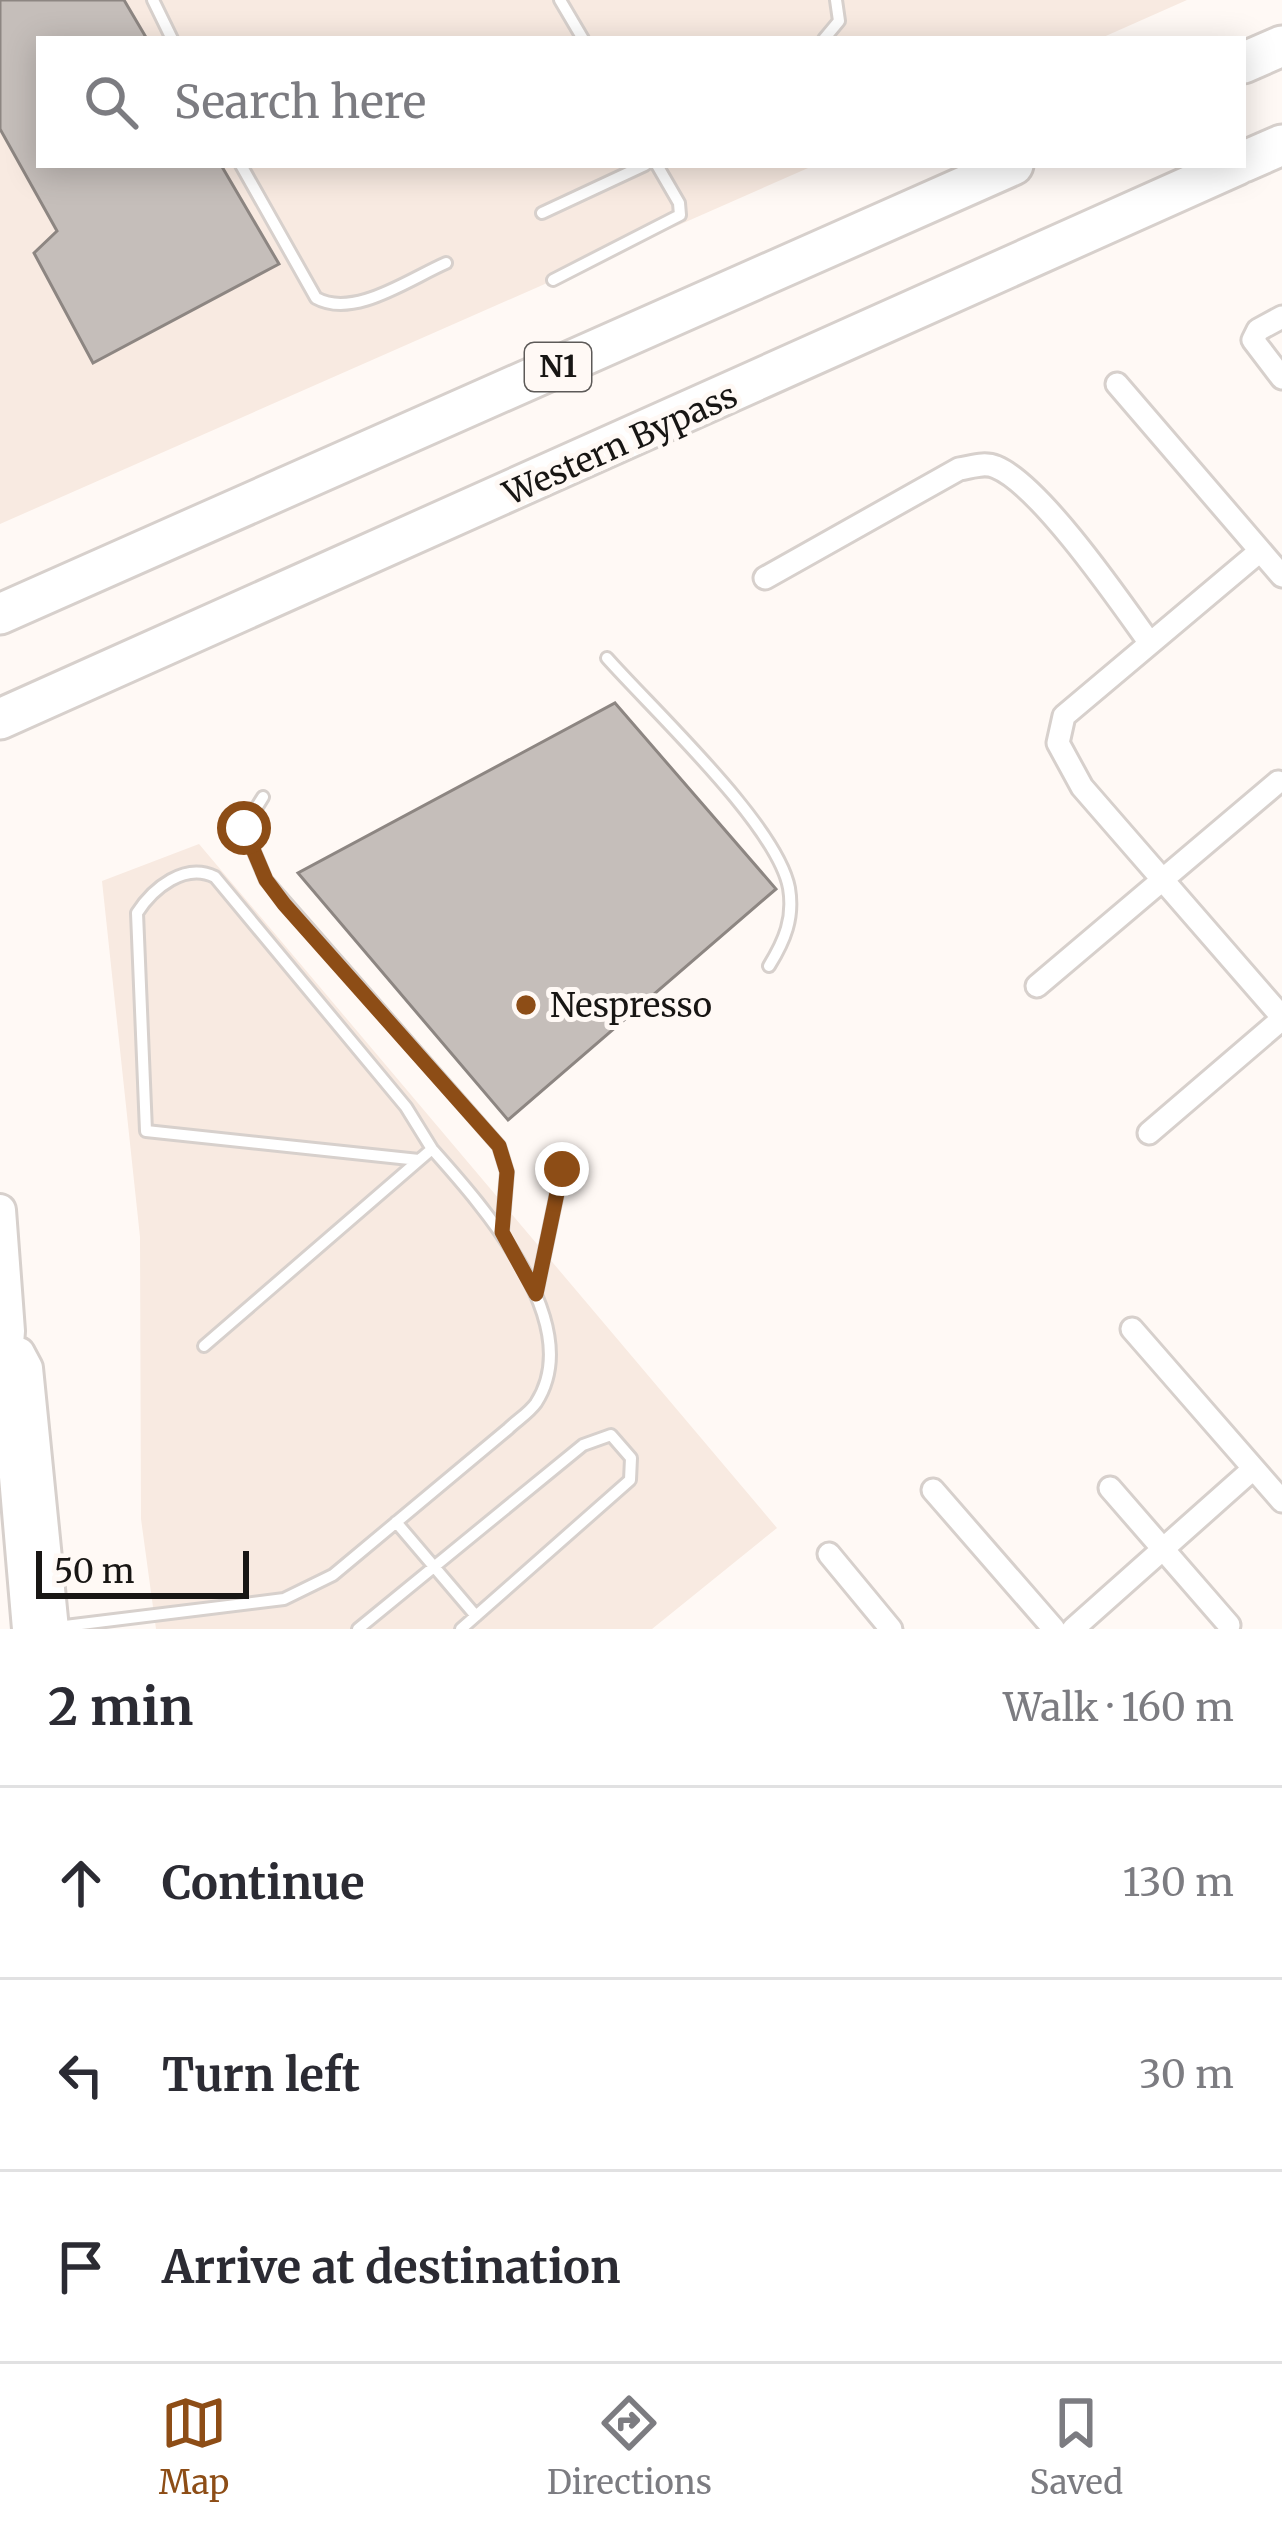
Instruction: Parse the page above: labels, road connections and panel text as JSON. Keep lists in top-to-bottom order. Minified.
{"streets":{"highway":["N1","Western Bypass"]},"places":["Nespresso"],"scale_bar":"50 m","page":{"search":"Search here","scale":"50 m","heading":["2 min","Walk · 160 m"],"list":[["Continue","130 m"],["Turn left","30 m"],"Arrive at destination"],"nav":["Map","Directions","Saved"]}}
